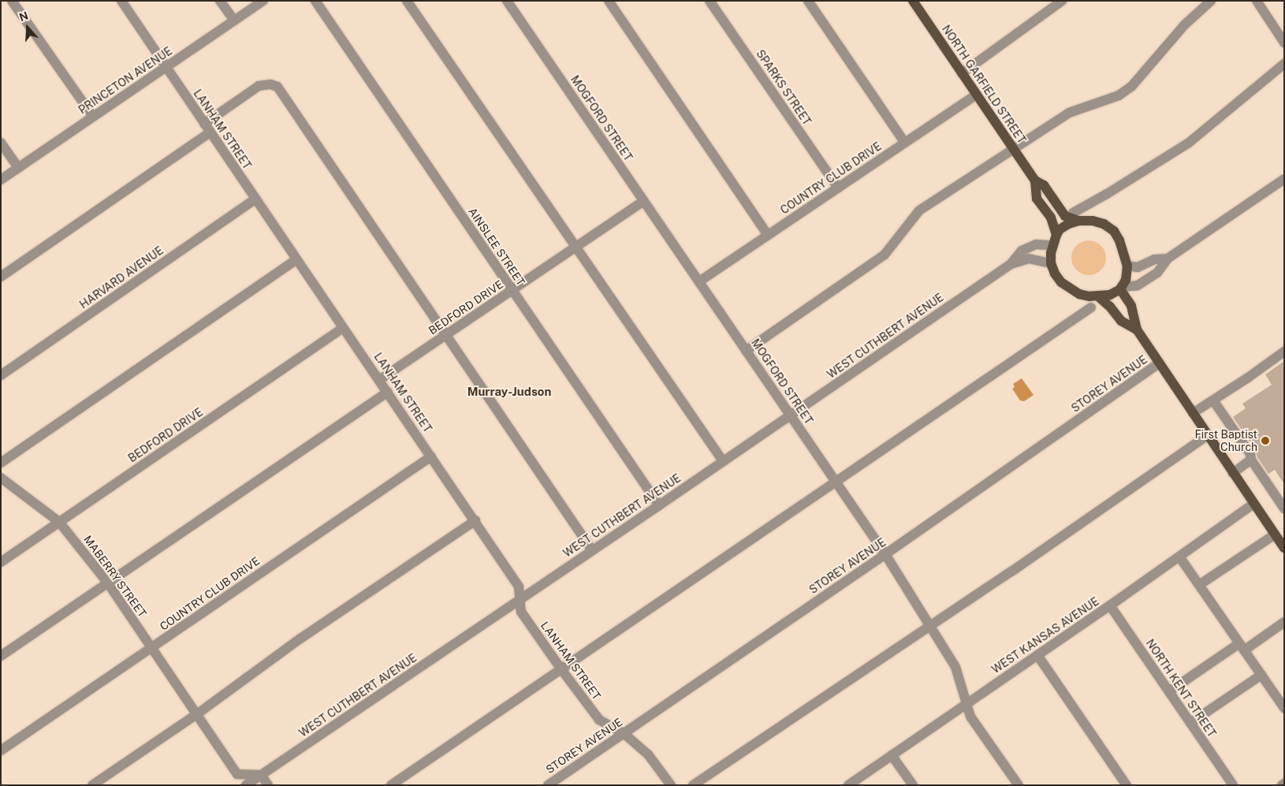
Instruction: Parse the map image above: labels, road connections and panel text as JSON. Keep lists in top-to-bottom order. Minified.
{"streets":{"main road":["NORTH GARFIELD STREET"],"street":["PRINCETON AVENUE","SPARKS STREET","MOGFORD STREET","LANHAM STREET","COUNTRY CLUB DRIVE","AINSLEE STREET","HARVARD AVENUE","BEDFORD DRIVE","WEST CUTHBERT AVENUE","STOREY AVENUE","MABERRY STREET","WEST KANSAS AVENUE","NORTH KENT STREET"]},"crossings":[["PRINCETON AVENUE","LANHAM STREET"],["NORTH GARFIELD STREET","COUNTRY CLUB DRIVE"],["SPARKS STREET","COUNTRY CLUB DRIVE"],["MOGFORD STREET","COUNTRY CLUB DRIVE"],["MOGFORD STREET","BEDFORD DRIVE"],["MOGFORD STREET","WEST CUTHBERT AVENUE"],["MOGFORD STREET","STOREY AVENUE"],["MOGFORD STREET","WEST KANSAS AVENUE"],["LANHAM STREET","COUNTRY CLUB DRIVE"],["LANHAM STREET","HARVARD AVENUE"],["LANHAM STREET","BEDFORD DRIVE"],["LANHAM STREET","WEST CUTHBERT AVENUE"],["LANHAM STREET","STOREY AVENUE"],["COUNTRY CLUB DRIVE","MABERRY STREET"],["AINSLEE STREET","BEDFORD DRIVE"],["AINSLEE STREET","WEST CUTHBERT AVENUE"],["BEDFORD DRIVE","MABERRY STREET"],["WEST CUTHBERT AVENUE","MABERRY STREET"],["WEST KANSAS AVENUE","NORTH KENT STREET"]],"districts":["Murray-Judson"],"places":["First Baptist Church"],"north":"top"}
